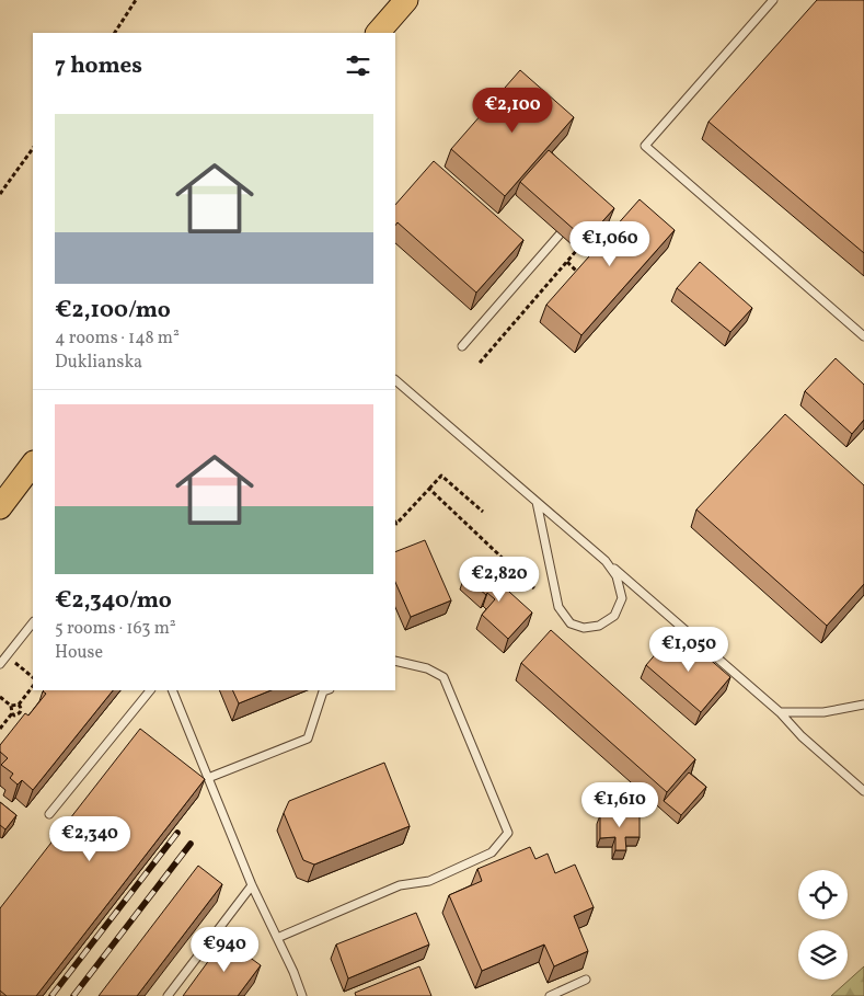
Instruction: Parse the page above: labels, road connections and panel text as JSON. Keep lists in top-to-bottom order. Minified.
{"page":{"heading":"7 homes","price":["€2,100","€1,060","€2,820","€1,050","€1,610","€2,340","€940"],"list":[{"name":"€2,100/mo","note":"4 rooms · 148 m² · Duklianska"},{"name":"€2,340/mo","note":"5 rooms · 163 m² · House"}]}}
